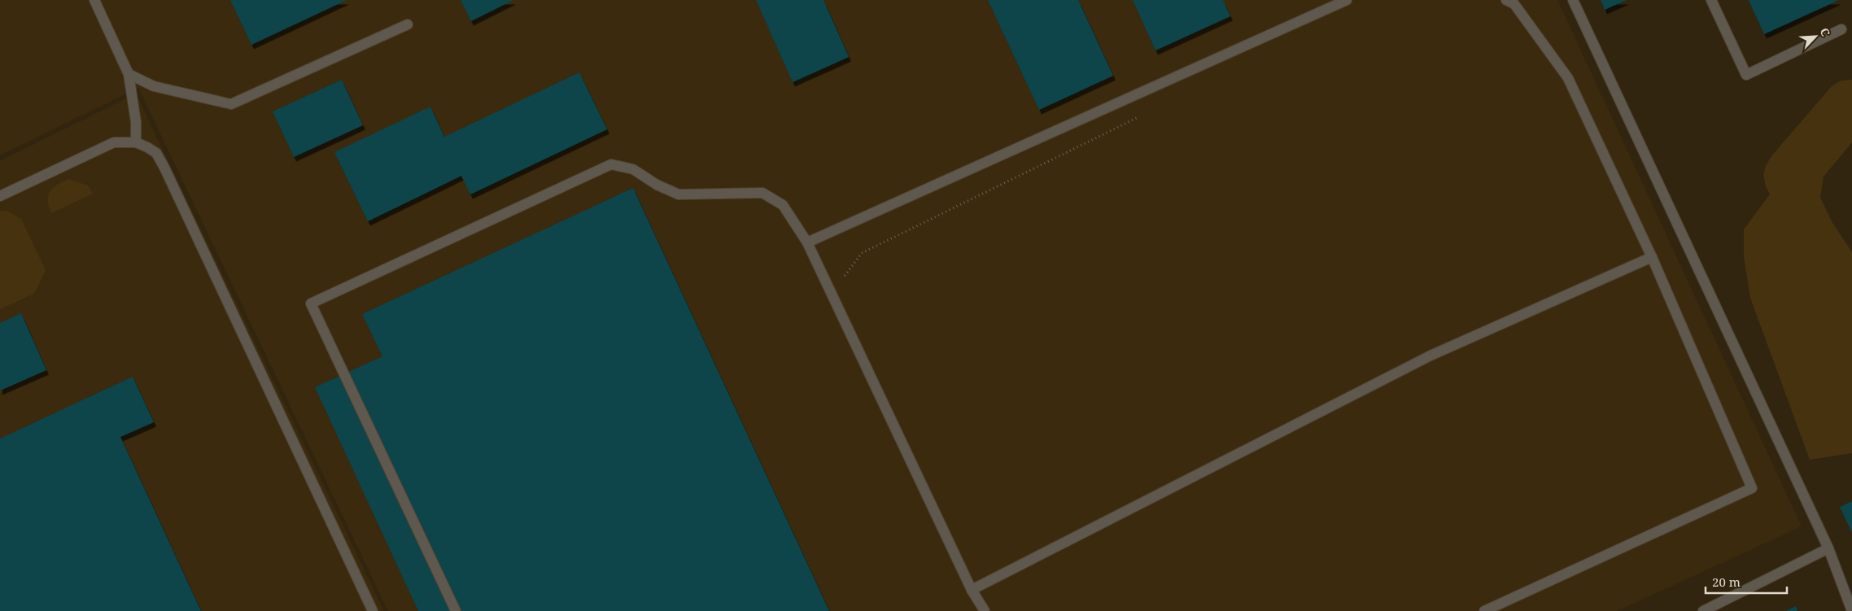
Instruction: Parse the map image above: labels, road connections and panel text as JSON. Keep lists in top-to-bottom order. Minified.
{"scale_bar":"20 m","north":"top right"}
